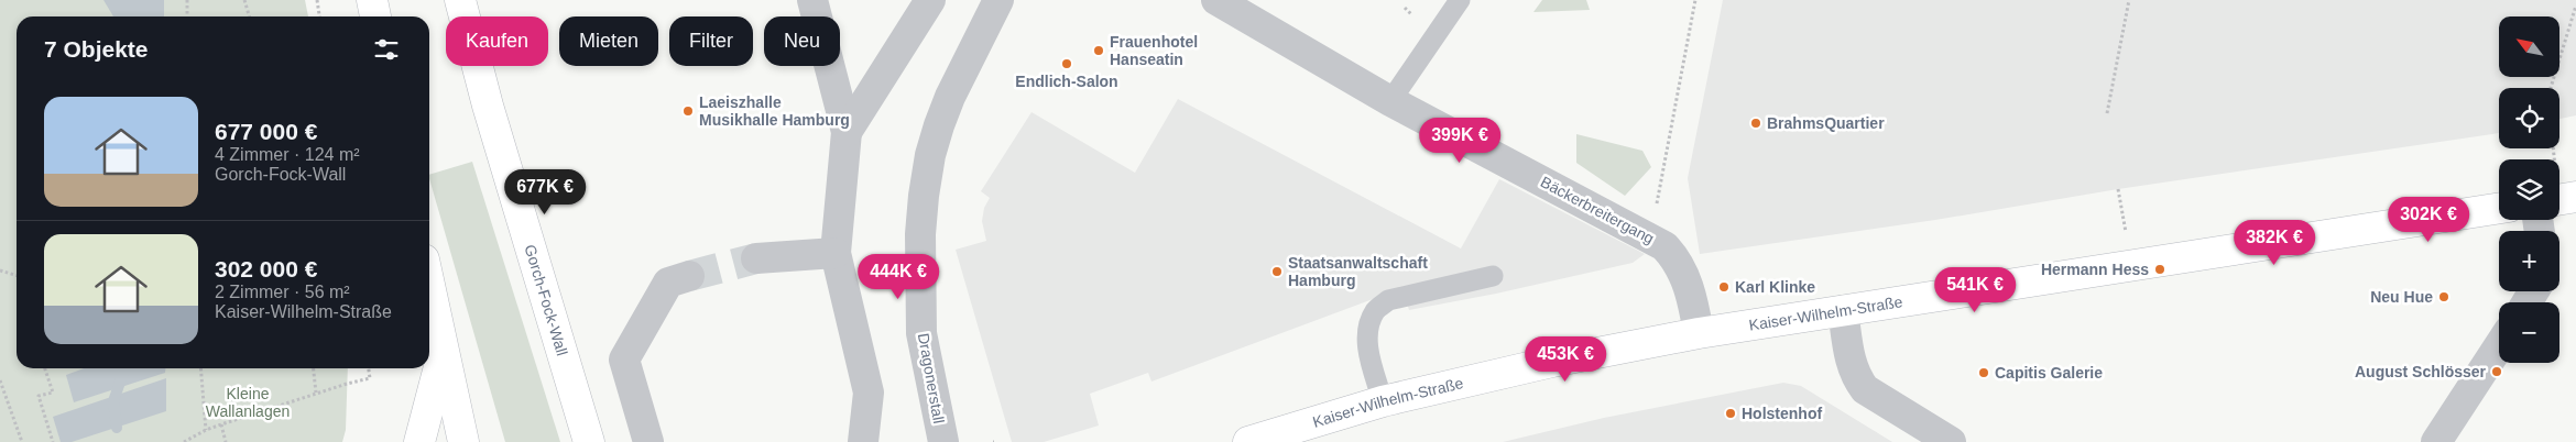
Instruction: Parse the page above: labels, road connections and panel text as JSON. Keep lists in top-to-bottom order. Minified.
{"streets":{"main road":["Gorch-Fock-Wall","Kaiser-Wilhelm-Straße"],"street":["Bäckerbreitergang","Dragonerstall"]},"crossings":[["Bäckerbreitergang","Kaiser-Wilhelm-Straße"]],"parks":["Kleine Wallanlagen"],"places":["Frauenhotel Hanseatin","Endlich-Salon","Laeiszhalle Musikhalle Hamburg","BrahmsQuartier","Hermann Hess","Staatsanwaltschaft Hamburg","Karl Klinke","Neu Hue","August Schlösser","Capitis Galerie","Holstenhof"],"north":"top left","page":{"map_buttons":["+","−"],"chip":["Kaufen","Mieten","Filter","Neu"],"heading":"7 Objekte","list":[{"name":"677 000 €","note":"4 Zimmer · 124 m² · Gorch-Fock-Wall"},{"name":"302 000 €","note":"2 Zimmer · 56 m² · Kaiser-Wilhelm-Straße"}],"price":["399K €","677K €","302K €","382K €","444K €","541K €","453K €"]}}
